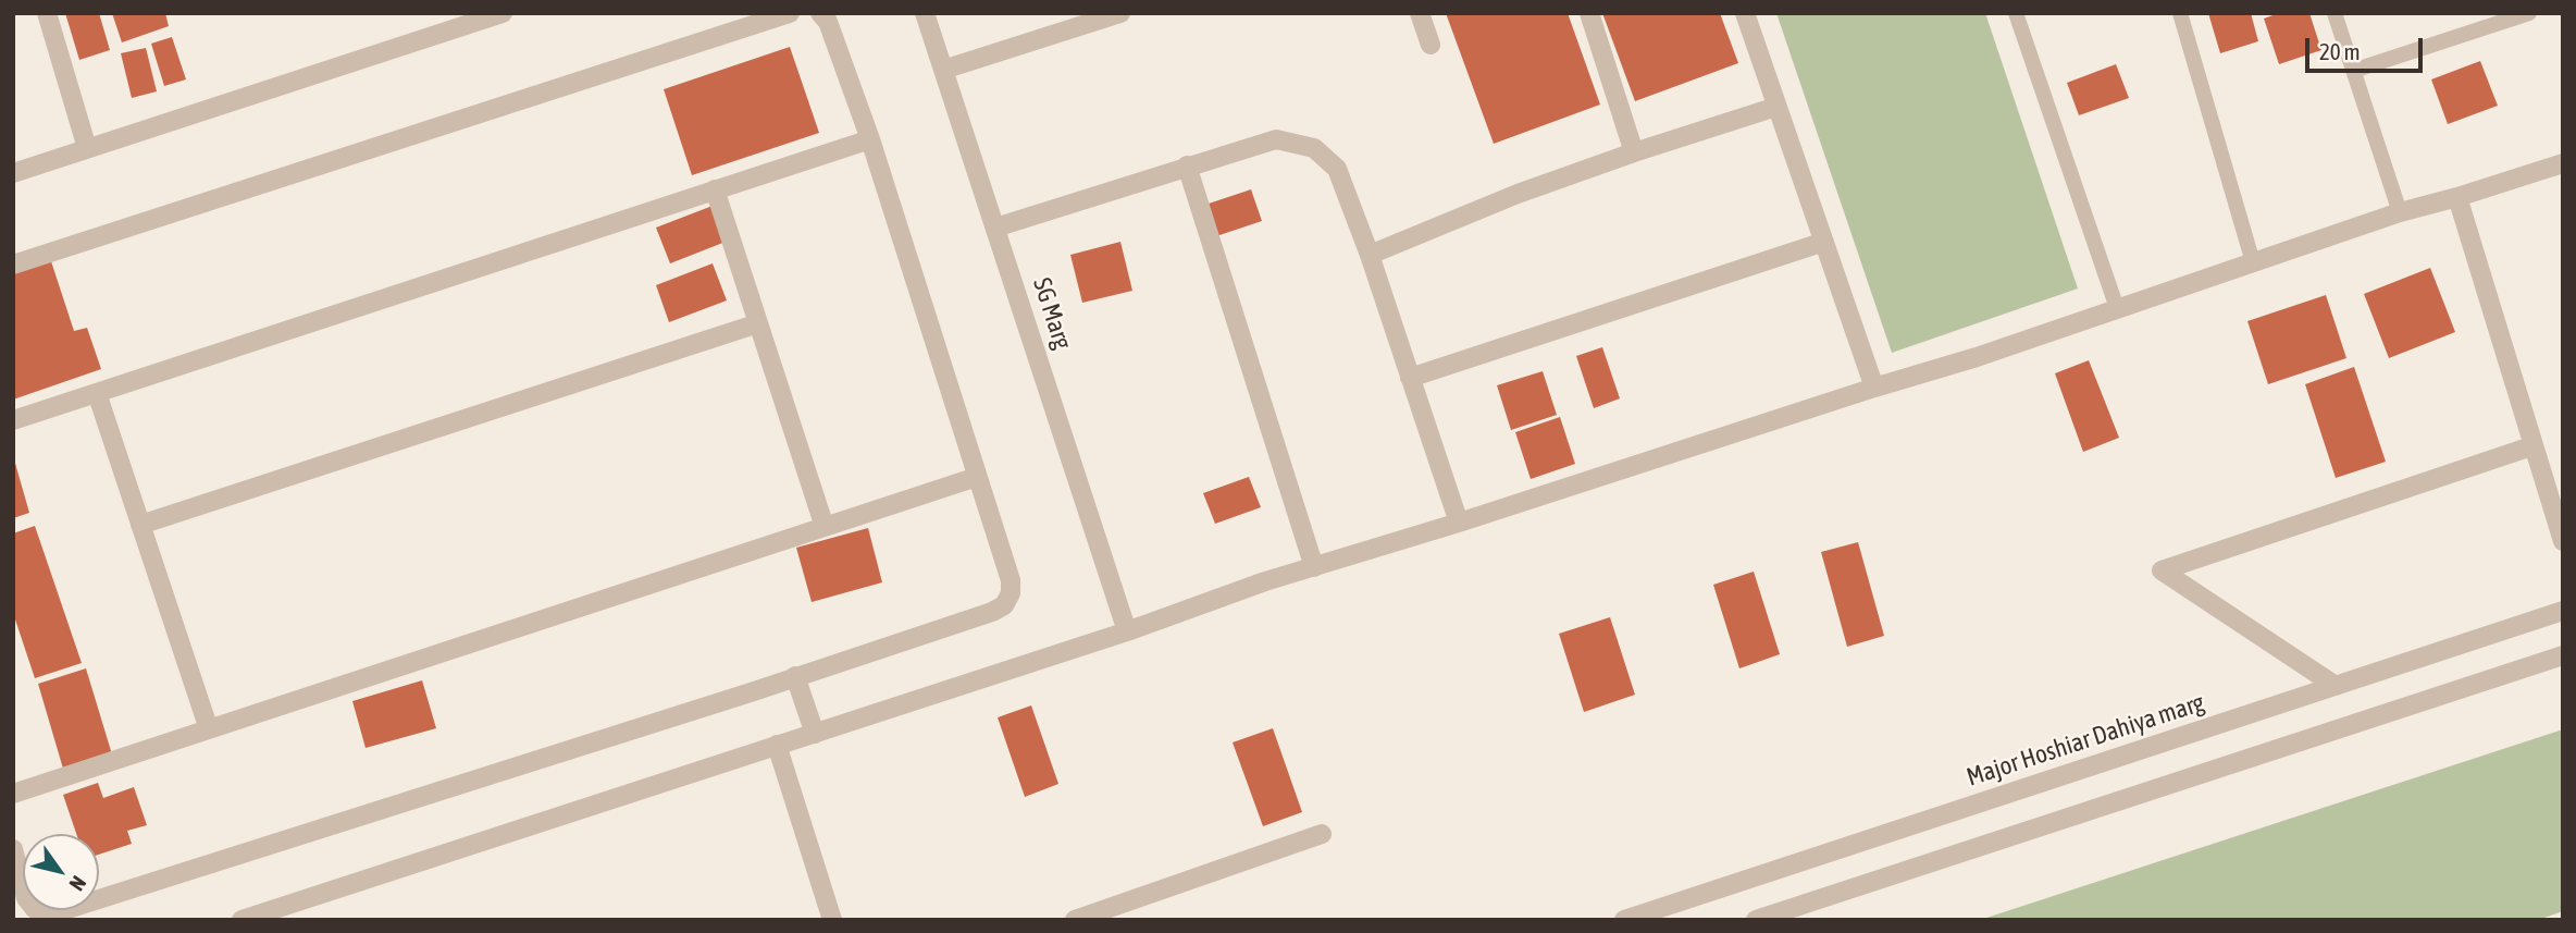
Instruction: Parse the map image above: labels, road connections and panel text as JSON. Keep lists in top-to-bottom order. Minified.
{"streets":{"street":["SG Marg","Major Hoshiar Dahiya marg"]},"scale_bar":"20 m","north":"bottom right"}
